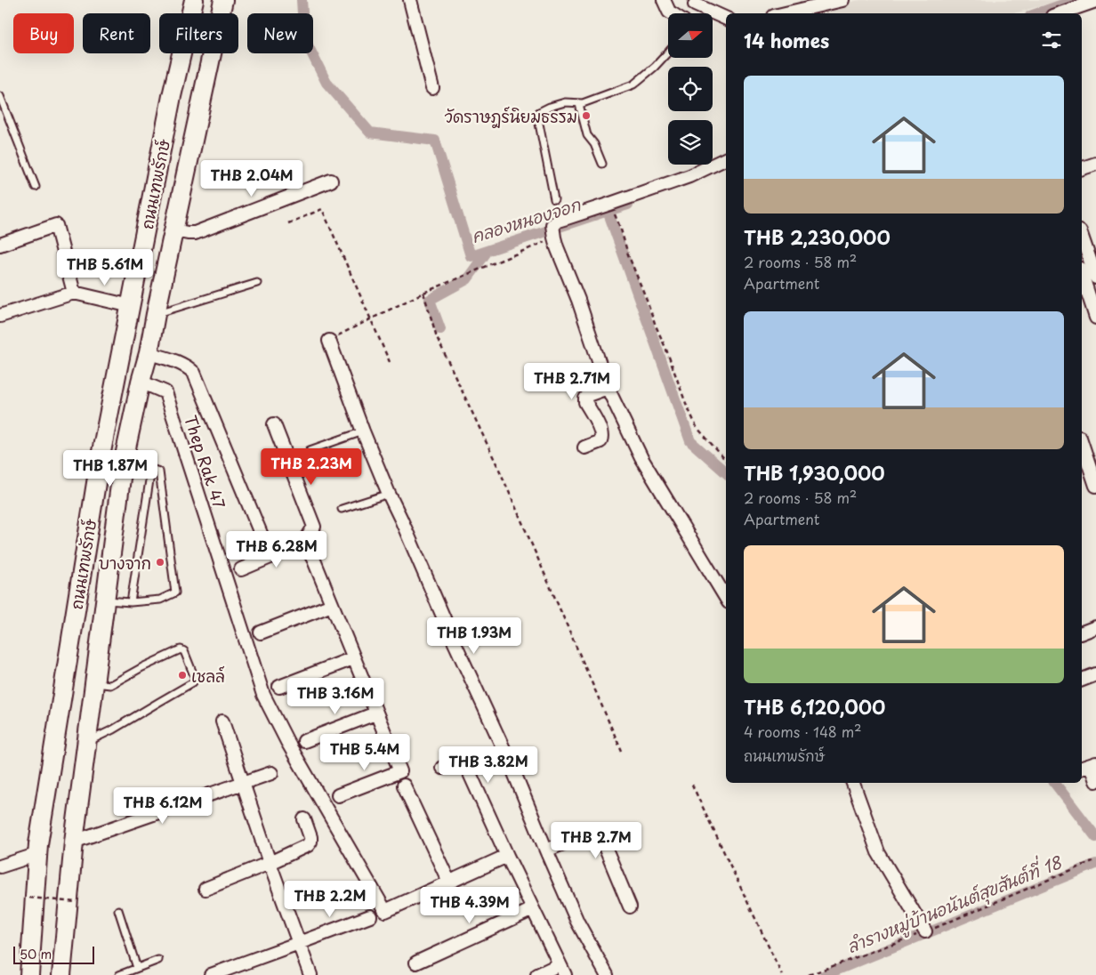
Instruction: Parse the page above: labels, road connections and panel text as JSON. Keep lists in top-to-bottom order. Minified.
{"streets":{"main road":["ถนนเทพรักษ์"],"street":["Thep Rak 47"]},"crossings":[["ถนนเทพรักษ์","Thep Rak 47"]],"water":["คลองหนองจอก","ลำรางหมู่บ้านอนันต์สุขสันต์ที่ 18"],"places":["วัดราษฎร์นิยมธรรม","บางจาก","เชลล์"],"scale_bar":"50 m","north":"right","page":{"chip":["Buy","Rent","Filters","New"],"heading":"14 homes","list":[{"name":"THB 2,230,000","note":"2 rooms · 58 m² · Apartment"},{"name":"THB 1,930,000","note":"2 rooms · 58 m² · Apartment"},{"name":"THB 6,120,000","note":"4 rooms · 148 m² · ถนนเทพรักษ์"}],"price":["THB 2.04M","THB 5.61M","THB 2.71M","THB 2.23M","THB 1.87M","THB 6.28M","THB 1.93M","THB 3.16M","THB 5.4M","THB 3.82M","THB 6.12M","THB 2.7M","THB 2.2M","THB 4.39M"],"scale":"50 m"}}
